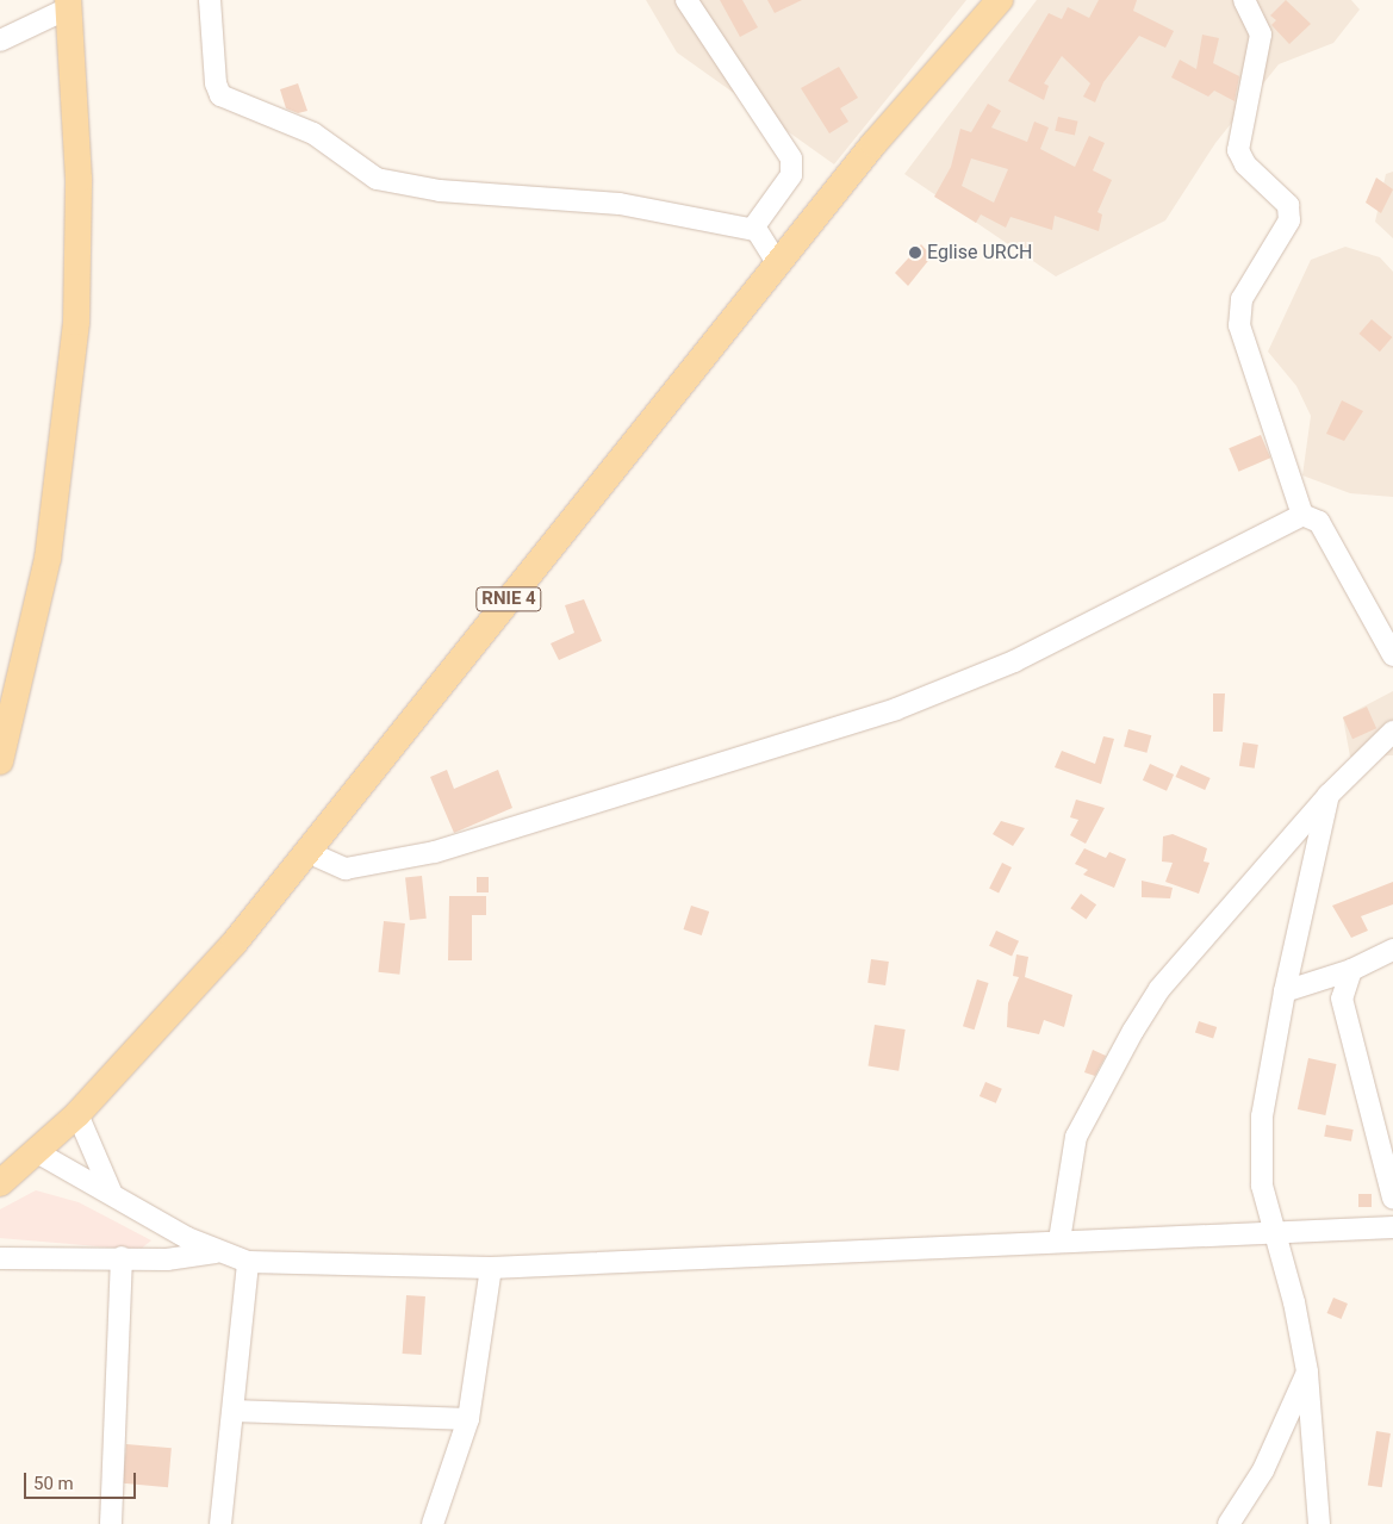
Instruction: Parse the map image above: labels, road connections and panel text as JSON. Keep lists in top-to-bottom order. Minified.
{"streets":{"main road":["RNIE 4"]},"places":["Eglise URCH"],"scale_bar":"50 m"}
